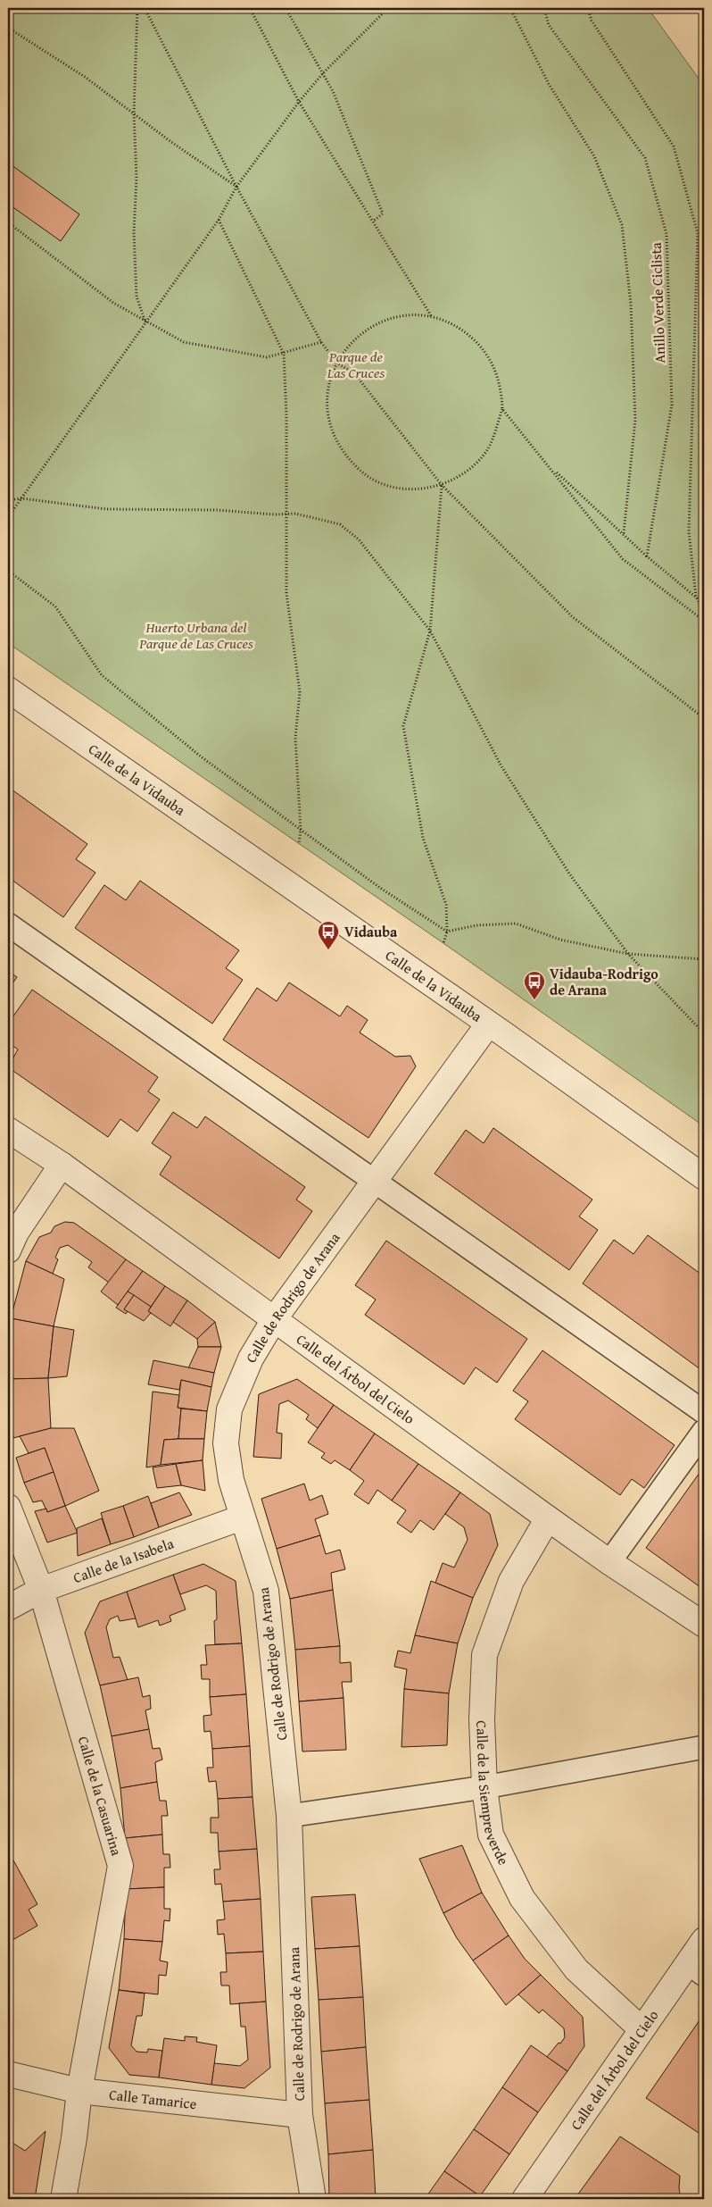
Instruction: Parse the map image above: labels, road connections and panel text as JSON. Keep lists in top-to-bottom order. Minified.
{"streets":{"street":["Calle de la Vidauba","Calle de Rodrigo de Arana","Calle del Árbol del Cielo","Calle de la Isabela","Calle de la Siempreverde","Calle de la Casuarina","Calle Tamarice"],"path":["Anillo Verde Ciclista"]},"crossings":[["Calle de la Vidauba","Calle de Rodrigo de Arana"],["Calle de Rodrigo de Arana","Calle del Árbol del Cielo"],["Calle de Rodrigo de Arana","Calle de la Isabela"],["Calle de Rodrigo de Arana","Calle Tamarice"],["Calle del Árbol del Cielo","Calle de la Siempreverde"],["Calle de la Isabela","Calle de la Casuarina"],["Calle de la Casuarina","Calle Tamarice"]],"parks":["Parque de Las Cruces","Huerto Urbana del Parque de Las Cruces"],"places":{"bus stop":["Vidauba","Vidauba-Rodrigo de Arana"]}}
